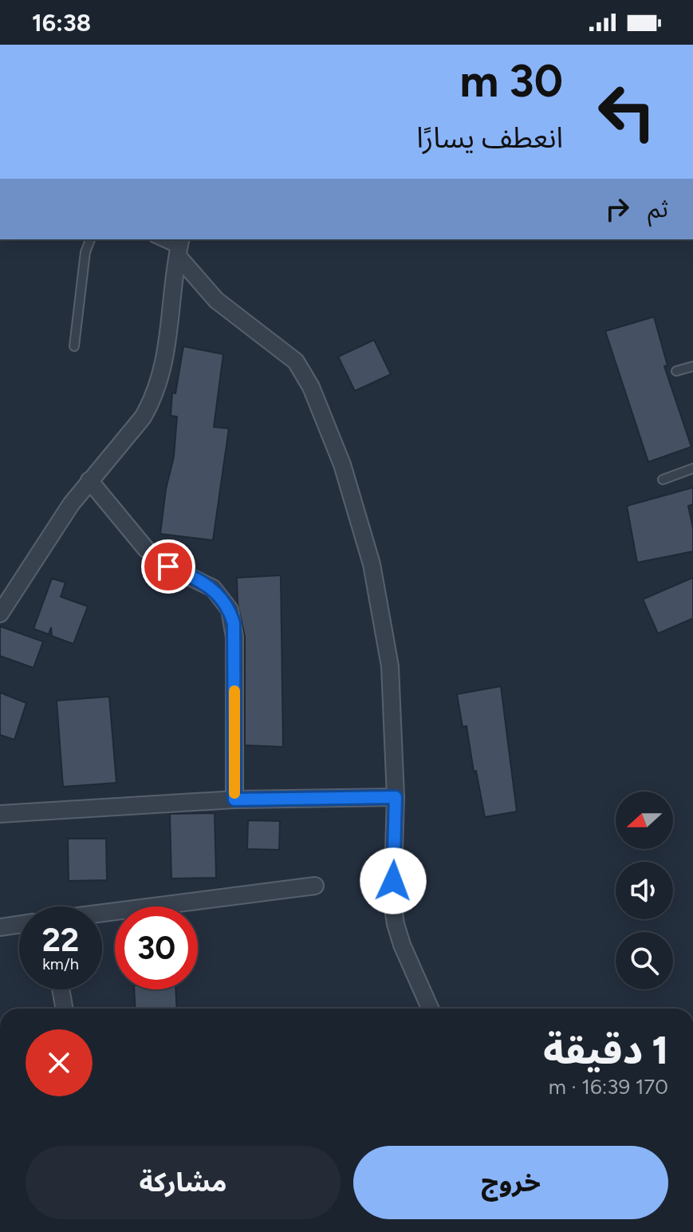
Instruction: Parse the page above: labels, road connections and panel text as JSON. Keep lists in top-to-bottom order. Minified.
{"north":"left","page":{"status":"16:38","turn":["30 m","انعطف يسارًا"],"then":"ثم","speed":"22 km/h","limit":"30","heading":["1 دقيقة","170 m · 16:39"],"buttons":["خروج","مشاركة"]}}
